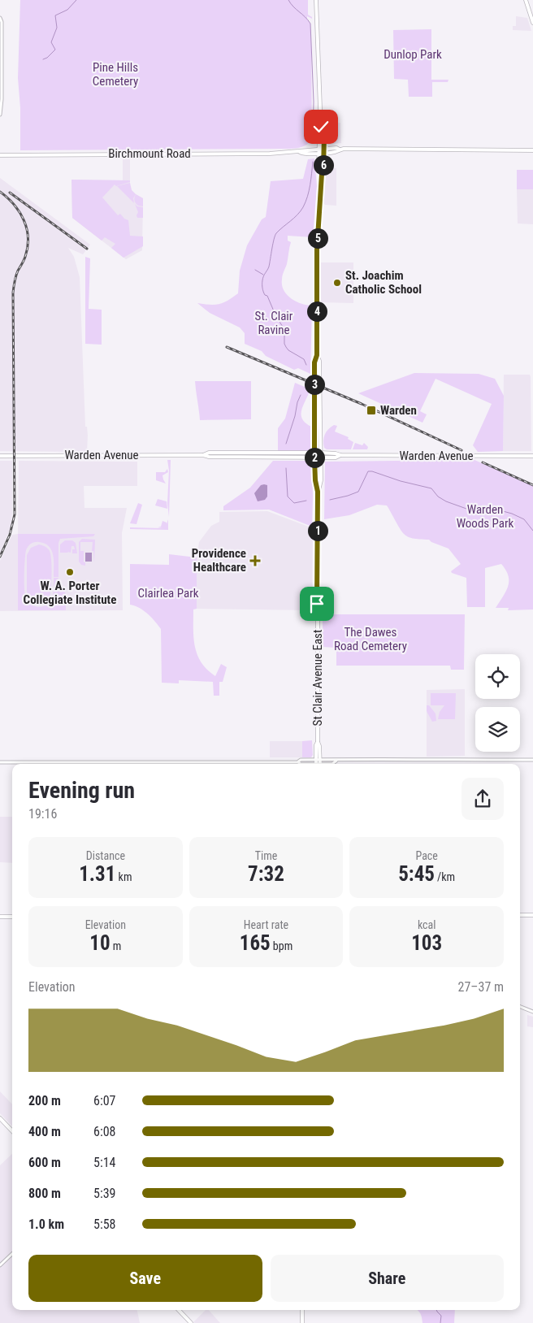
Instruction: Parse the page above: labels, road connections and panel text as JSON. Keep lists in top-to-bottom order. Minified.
{"streets":{"main road":["Birchmount Road","Warden Avenue","St Clair Avenue East"]},"crossings":[["Birchmount Road","St Clair Avenue East"],["Warden Avenue","St Clair Avenue East"]],"parks":["Dunlop Park","Pine Hills Cemetery","St. Clair Ravine","Warden Woods Park","Clairlea Park","The Dawes Road Cemetery"],"places":{"other":["St. Joachim Catholic School","W. A. Porter Collegiate Institute"],"transit":["Warden"],"health":["Providence Healthcare"]},"page":{"pins":["6","5","4","3","2","1"],"heading":["Evening run","19:16"],"stats":[["Distance","1.31 km"],["Time","7:32"],["Pace","5:45 /km"],["Elevation","10 m"],["Heart rate","165 bpm"],["kcal","103"]],"chart":["Elevation","27–37 m"],"list":[{"name":"200 m","note":"6:07"},{"name":"400 m","note":"6:08"},{"name":"600 m","note":"5:14"},{"name":"800 m","note":"5:39"},{"name":"1.0 km","note":"5:58"}],"buttons":["Save","Share"]}}
